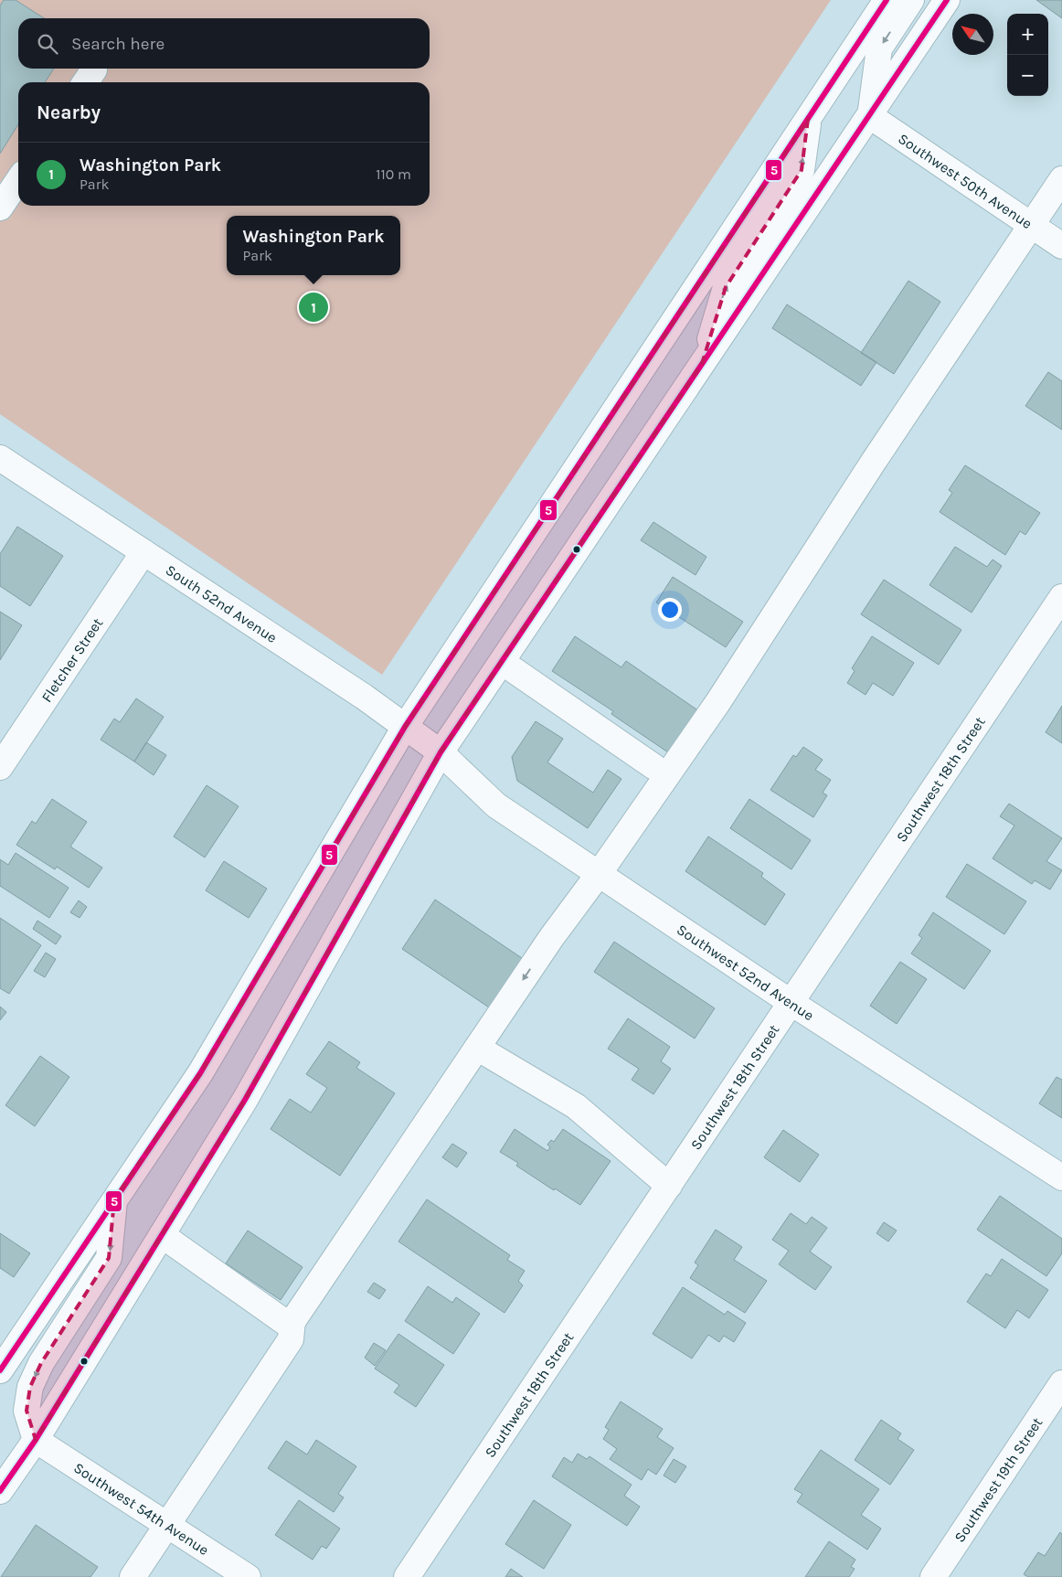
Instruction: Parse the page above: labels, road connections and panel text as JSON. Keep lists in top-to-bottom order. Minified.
{"streets":{"main road":["Southwest 50th Avenue","South 52nd Avenue","Fletcher Street","Southwest 18th Street","Southwest 52nd Avenue","Southwest 19th Street","Southwest 54th Avenue"]},"crossings":[["South 52nd Avenue","Fletcher Street"],["South 52nd Avenue","Southwest 52nd Avenue"],["Southwest 18th Street","Southwest 52nd Avenue"]],"lines":["transit line 5"],"north":"top left","page":{"map_buttons":["+","−"],"search":"Search here","heading":"Nearby","list":[{"mark":"1","name":"Washington Park","note":"Park","value":"110 m"}],"popup":["Washington Park","Park"],"pins":"1"}}
